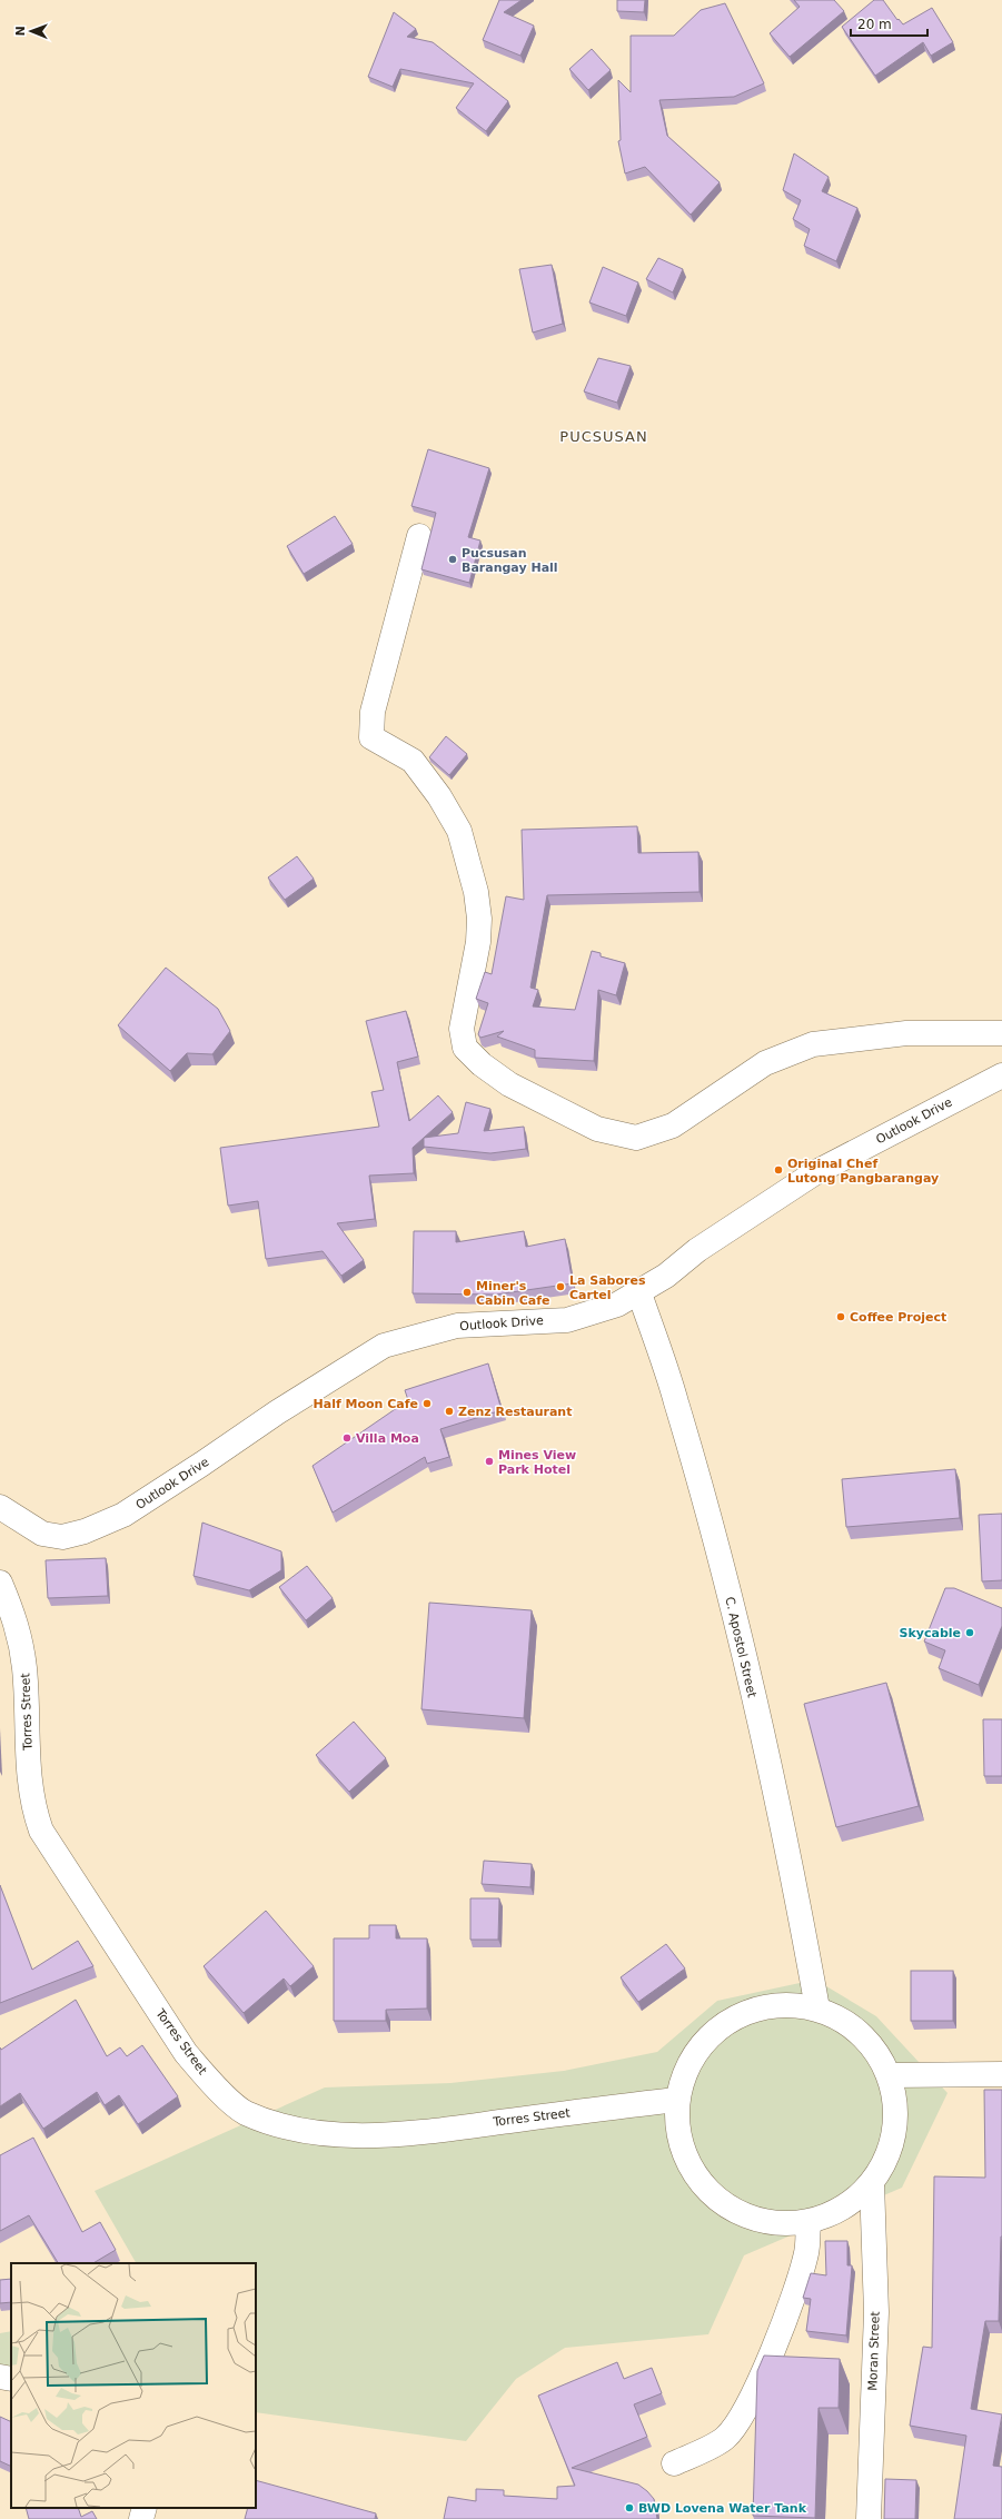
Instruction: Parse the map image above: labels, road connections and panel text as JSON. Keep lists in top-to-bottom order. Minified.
{"streets":{"street":["Outlook Drive","C. Apostol Street","Torres Street","Moran Street"]},"crossings":[["Outlook Drive","C. Apostol Street"]],"districts":["PUCSUSAN"],"places":["Pucsusan Barangay Hall","Original Chef Lutong Pangbarangay","La Sabores Cartel","Miner's Cabin Cafe","Coffee Project","Half Moon Cafe","Zenz Restaurant","Villa Moa","Mines View Park Hotel","Skycable","BWD Lovena Water Tank"],"scale_bar":"20 m","north":"left"}
